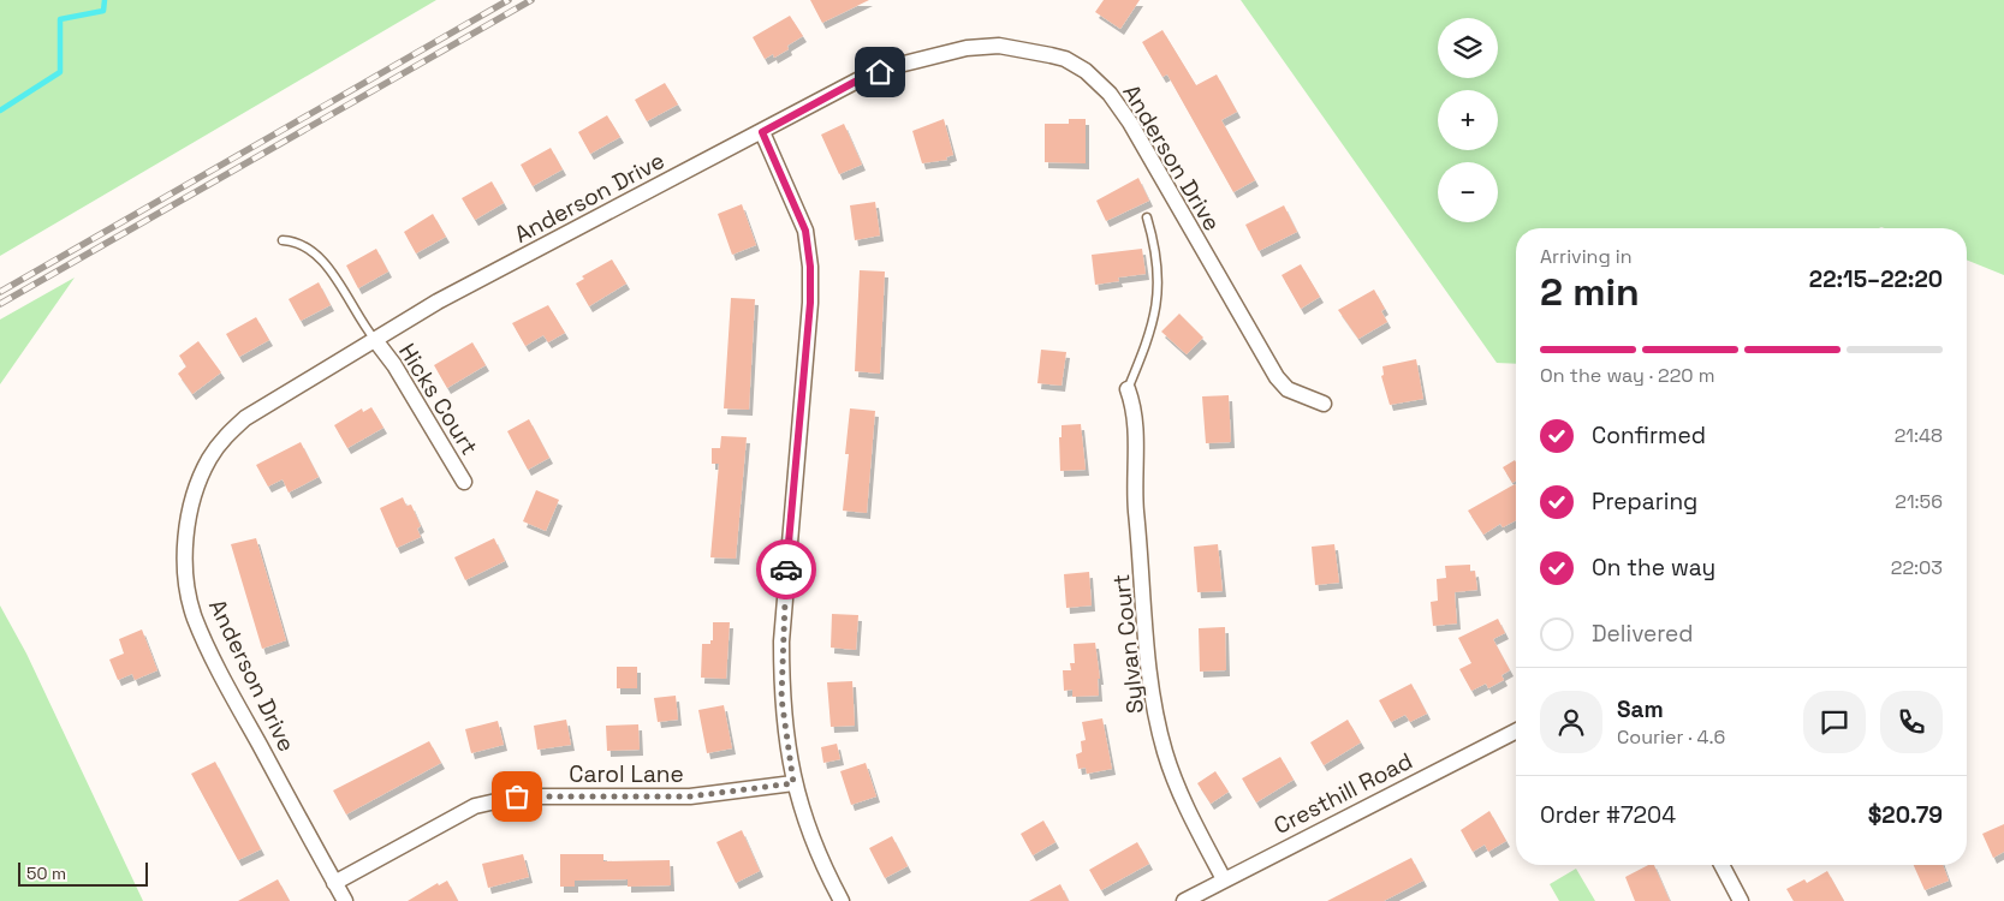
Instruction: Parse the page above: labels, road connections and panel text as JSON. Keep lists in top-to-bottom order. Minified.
{"streets":{"street":["Anderson Drive","Hicks Court","Sylvan Court","Carol Lane","Cresthill Road"]},"crossings":[["Anderson Drive","Hicks Court"],["Anderson Drive","Carol Lane"],["Sylvan Court","Cresthill Road"]],"scale_bar":"50 m","page":{"map_buttons":["+","−"],"heading":["2 min","Arriving in","22:15–22:20"],"panel":["Sam","Courier · 4.6","Order #7204","$20.79"],"bar":"On the way · 220 m","list":[["Confirmed","21:48"],["Preparing","21:56"],["On the way","22:03"],"Delivered"],"scale":"50 m"}}
